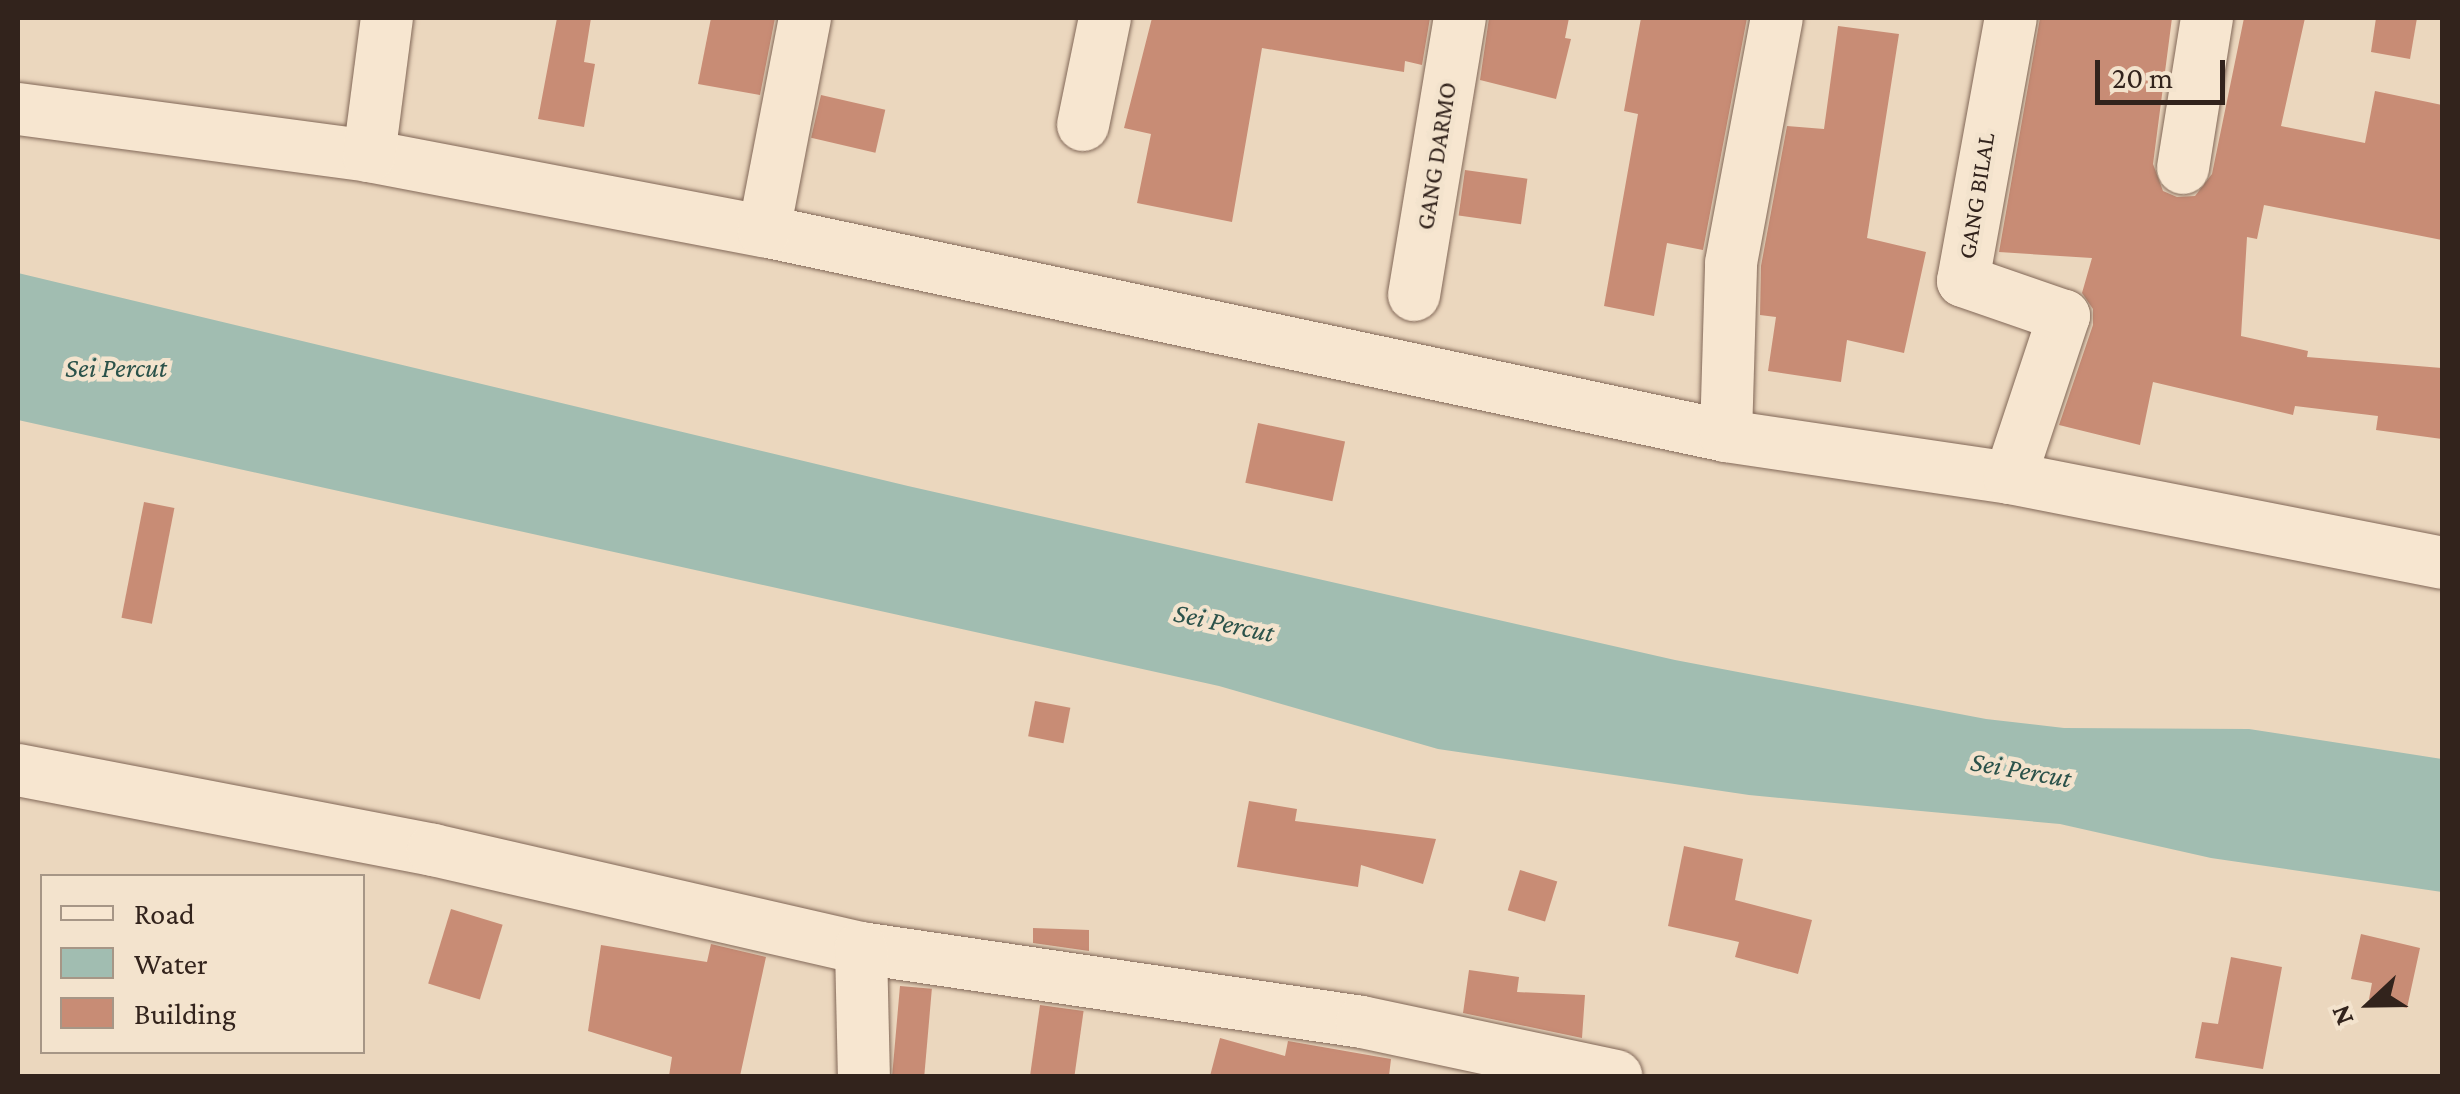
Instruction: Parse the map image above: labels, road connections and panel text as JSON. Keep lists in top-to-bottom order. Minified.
{"streets":{"street":["GANG DARMO","GANG BILAL"]},"water":["Sei Percut"],"legend":["Road","Water","Building"],"scale_bar":"20 m","north":"left"}
